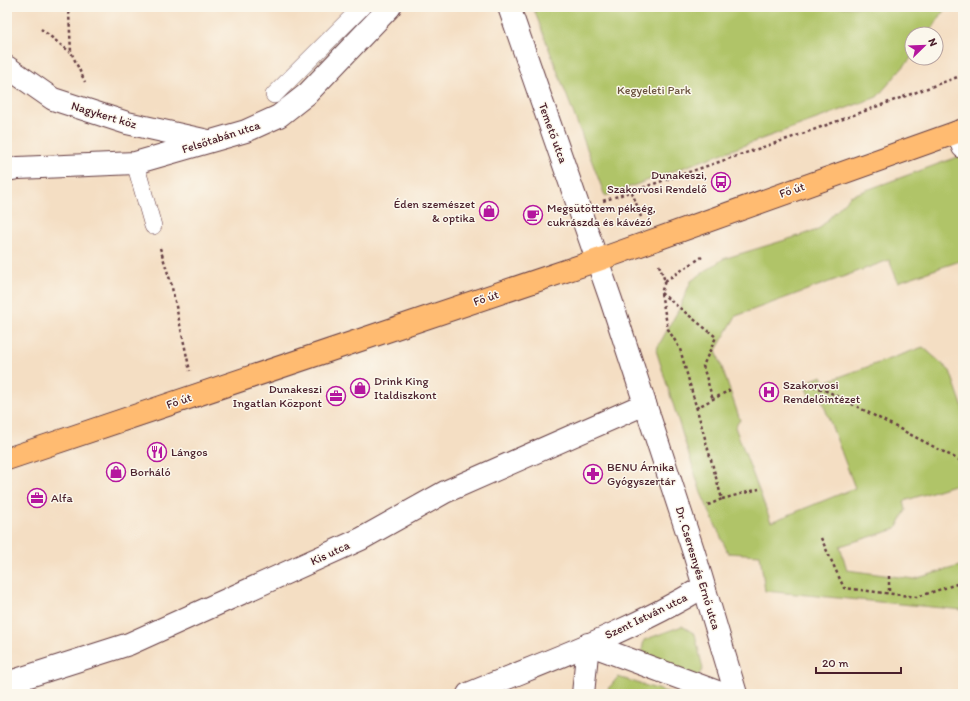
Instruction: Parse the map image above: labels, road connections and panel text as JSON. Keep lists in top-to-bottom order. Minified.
{"streets":{"main road":["Fő út"],"street":["Nagykert köz","Temető utca","Felsőtabán utca","Kis utca","Dr. Cseresnyés Ernő utca","Szent István utca"]},"crossings":[["Nagykert köz","Felsőtabán utca"],["Temető utca","Fő út"],["Temető utca","Dr. Cseresnyés Ernő utca"],["Fő út","Dr. Cseresnyés Ernő utca"],["Kis utca","Dr. Cseresnyés Ernő utca"],["Dr. Cseresnyés Ernő utca","Szent István utca"]],"parks":["Kegyeleti Park"],"places":{"bus stop":["Dunakeszi, Szakorvosi Rendelő"],"shop":["Éden szemészet & optika","Drink King Italdiszkont","Borháló"],"cafe":["Megsütöttem pékség, cukrászda és kávézó"],"hospital":["Szakorvosi Rendelőintézet"],"office":["Dunakeszi Ingatlan Központ","Alfa"],"restaurant":["Lángos"],"pharmacy":["BENU Árnika Gyógyszertár"]},"scale_bar":"20 m","north":"top right"}
